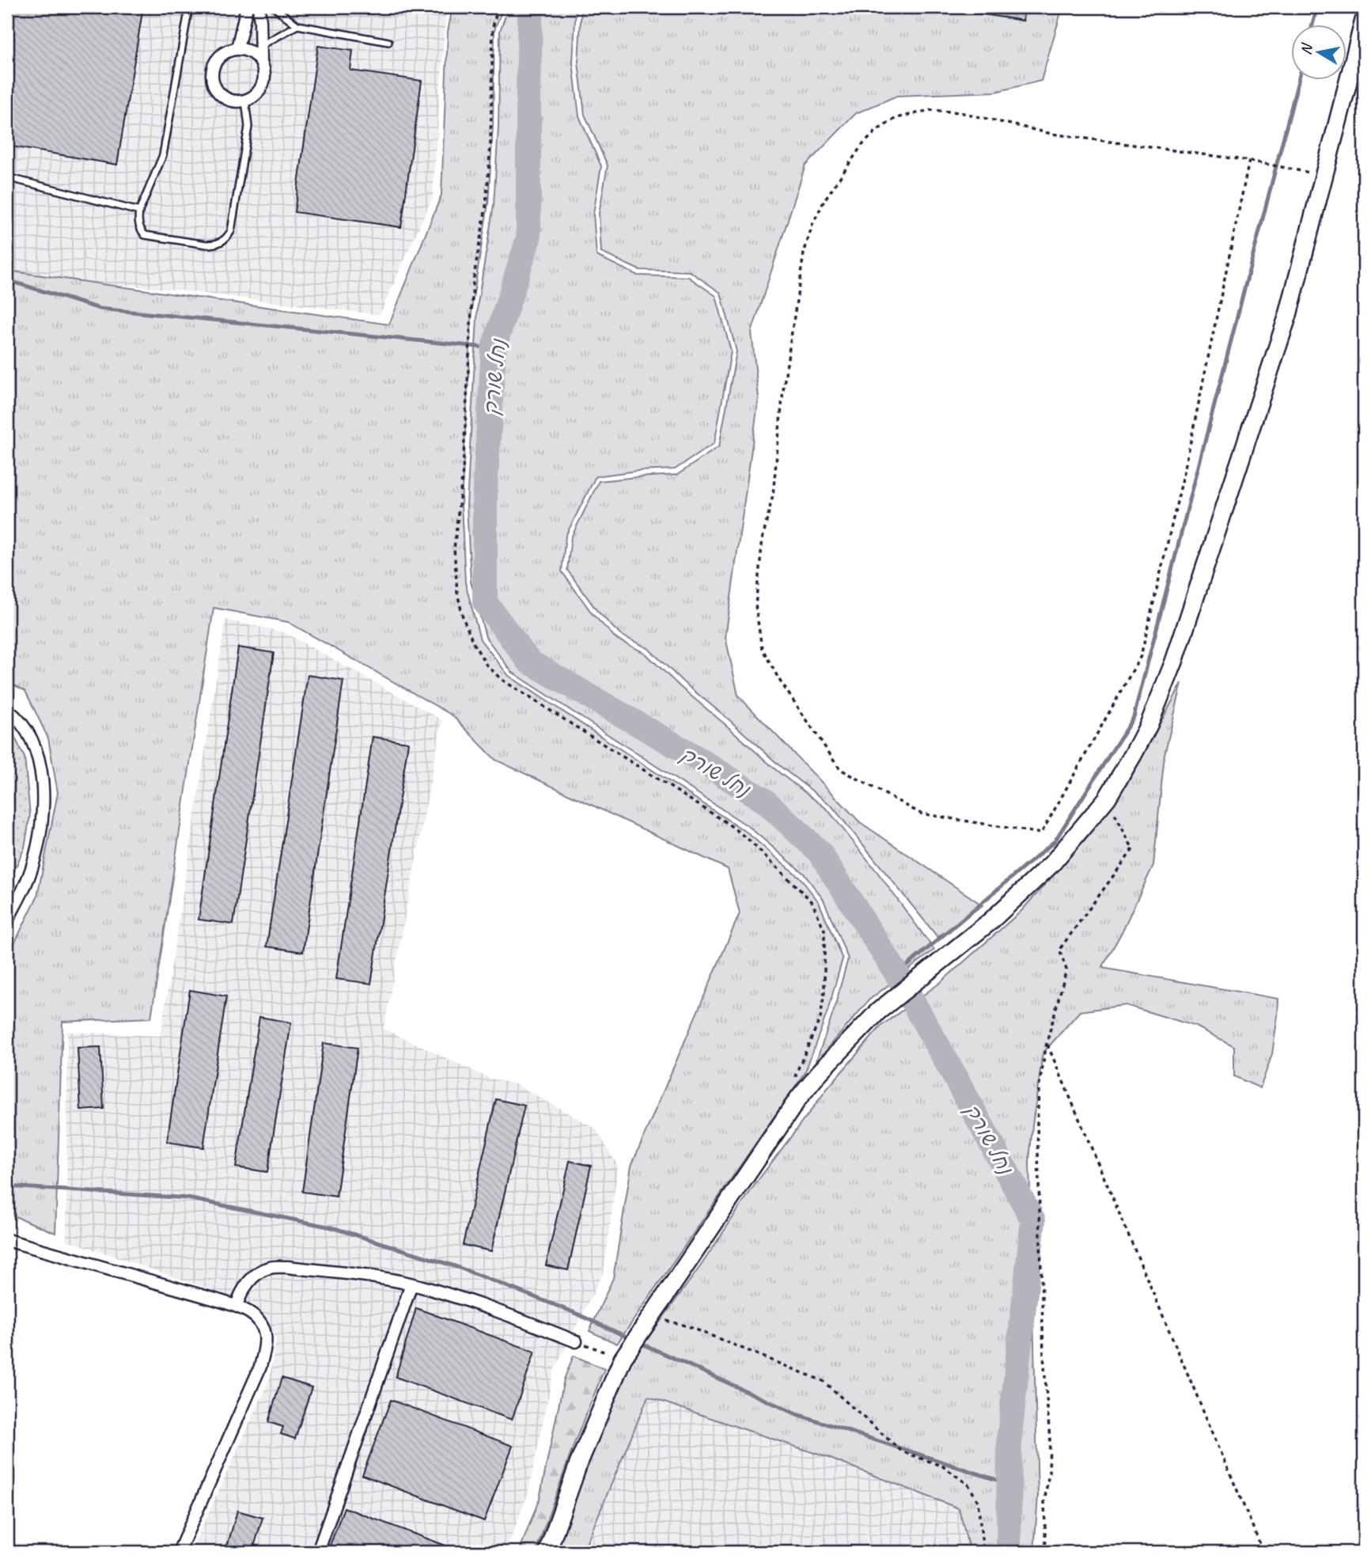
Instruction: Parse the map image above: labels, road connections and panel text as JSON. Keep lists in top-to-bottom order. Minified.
{"water":["נחל שורק"],"north":"left"}
